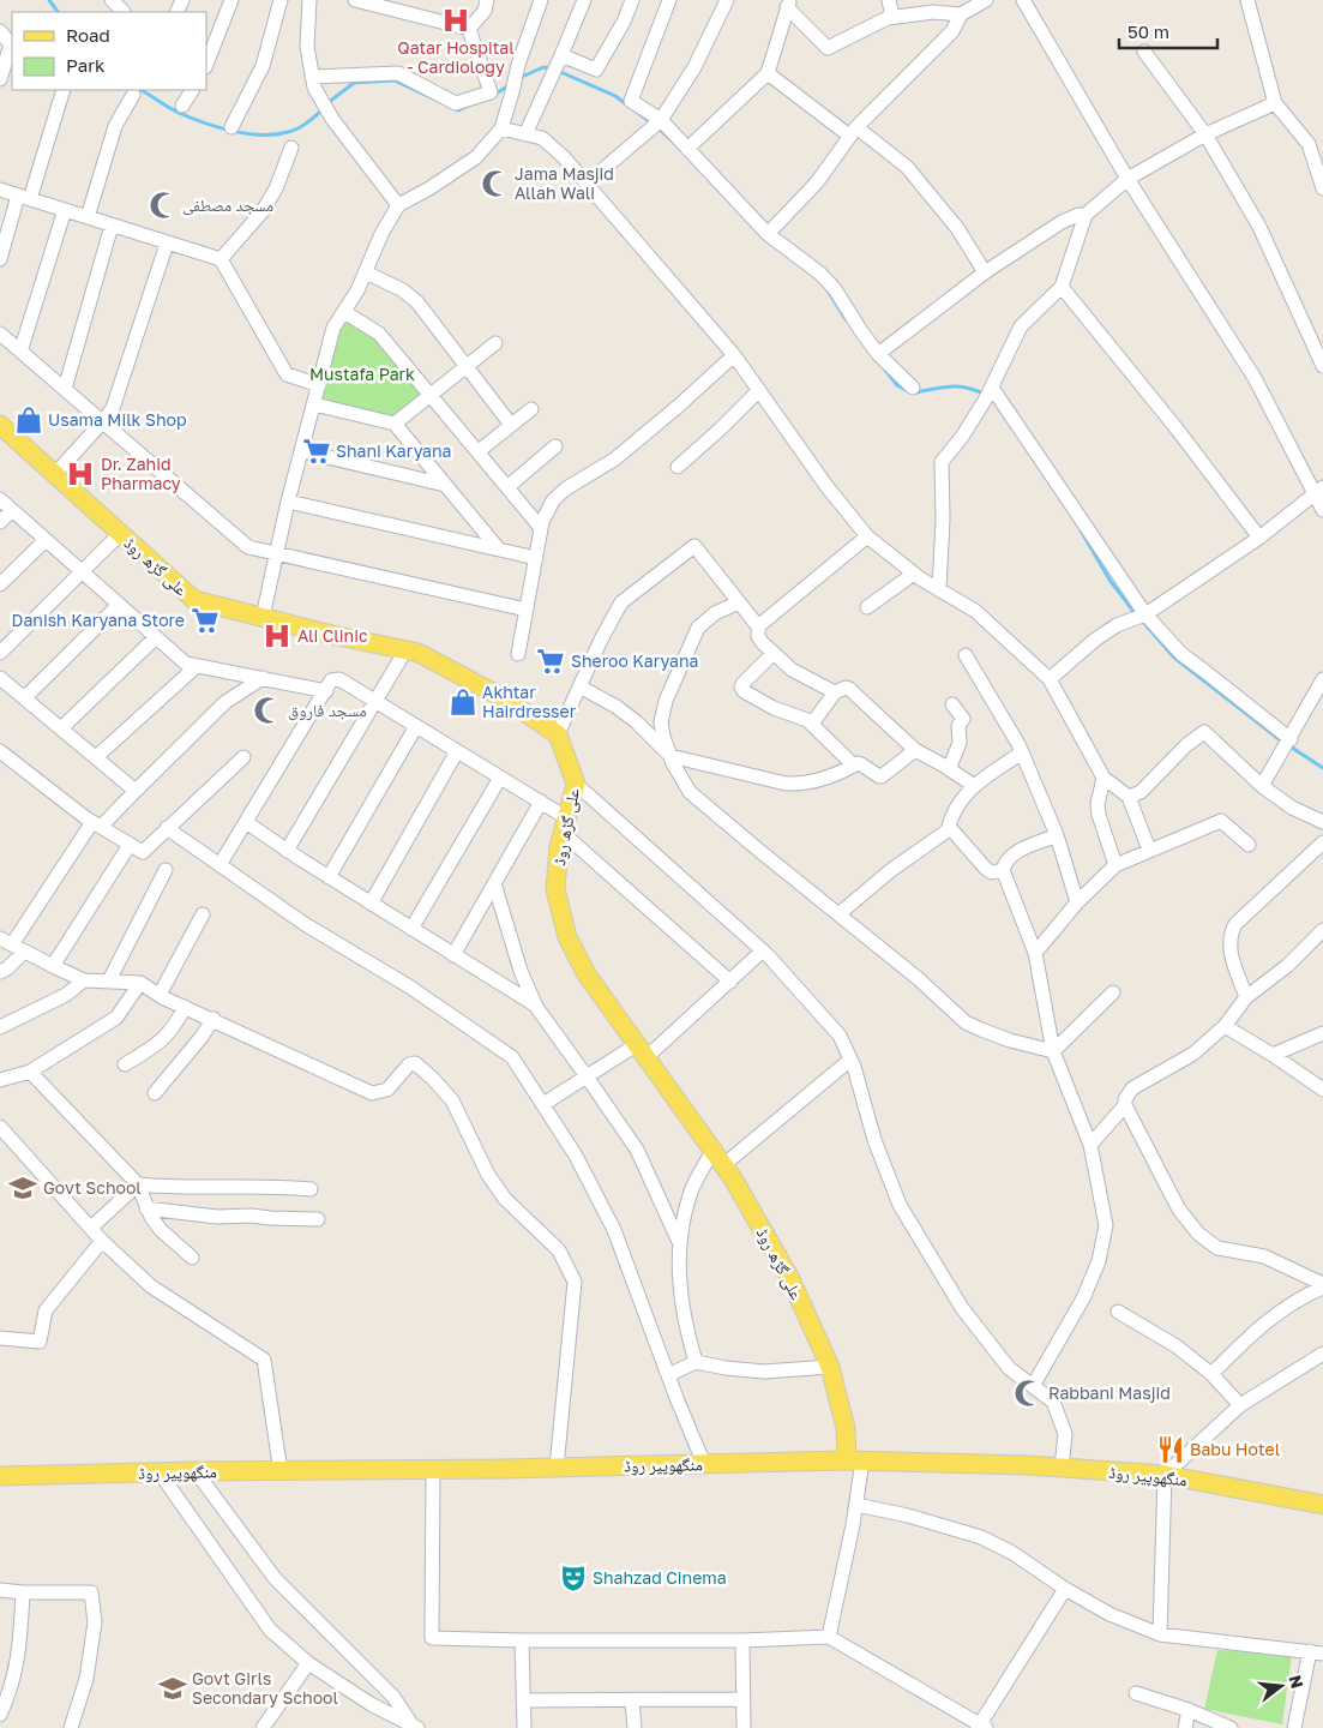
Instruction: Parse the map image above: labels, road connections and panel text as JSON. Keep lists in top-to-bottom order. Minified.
{"streets":{"main road":["علی گڑھ روڈ","منگھوپیر روڈ"]},"crossings":[["علی گڑھ روڈ","منگھوپیر روڈ"]],"parks":["Mustafa Park"],"places":{"hospital":["Qatar Hospital - Cardiology","Dr. Zahid Pharmacy","Ali Clinic"],"mosque":["Jama Masjid Allah Wali","مسجد مصطفی","مسجد فاروق","Rabbani Masjid"],"shop":["Usama Milk Shop","Akhtar Hairdresser"],"supermarket":["Shani Karyana","Danish Karyana Store","Sheroo Karyana"],"school or university":["Govt School","Govt Girls Secondary School"],"restaurant":["Babu Hotel"],"theatre":["Shahzad Cinema"]},"legend":["Road","Park"],"scale_bar":"50 m","north":"right"}
